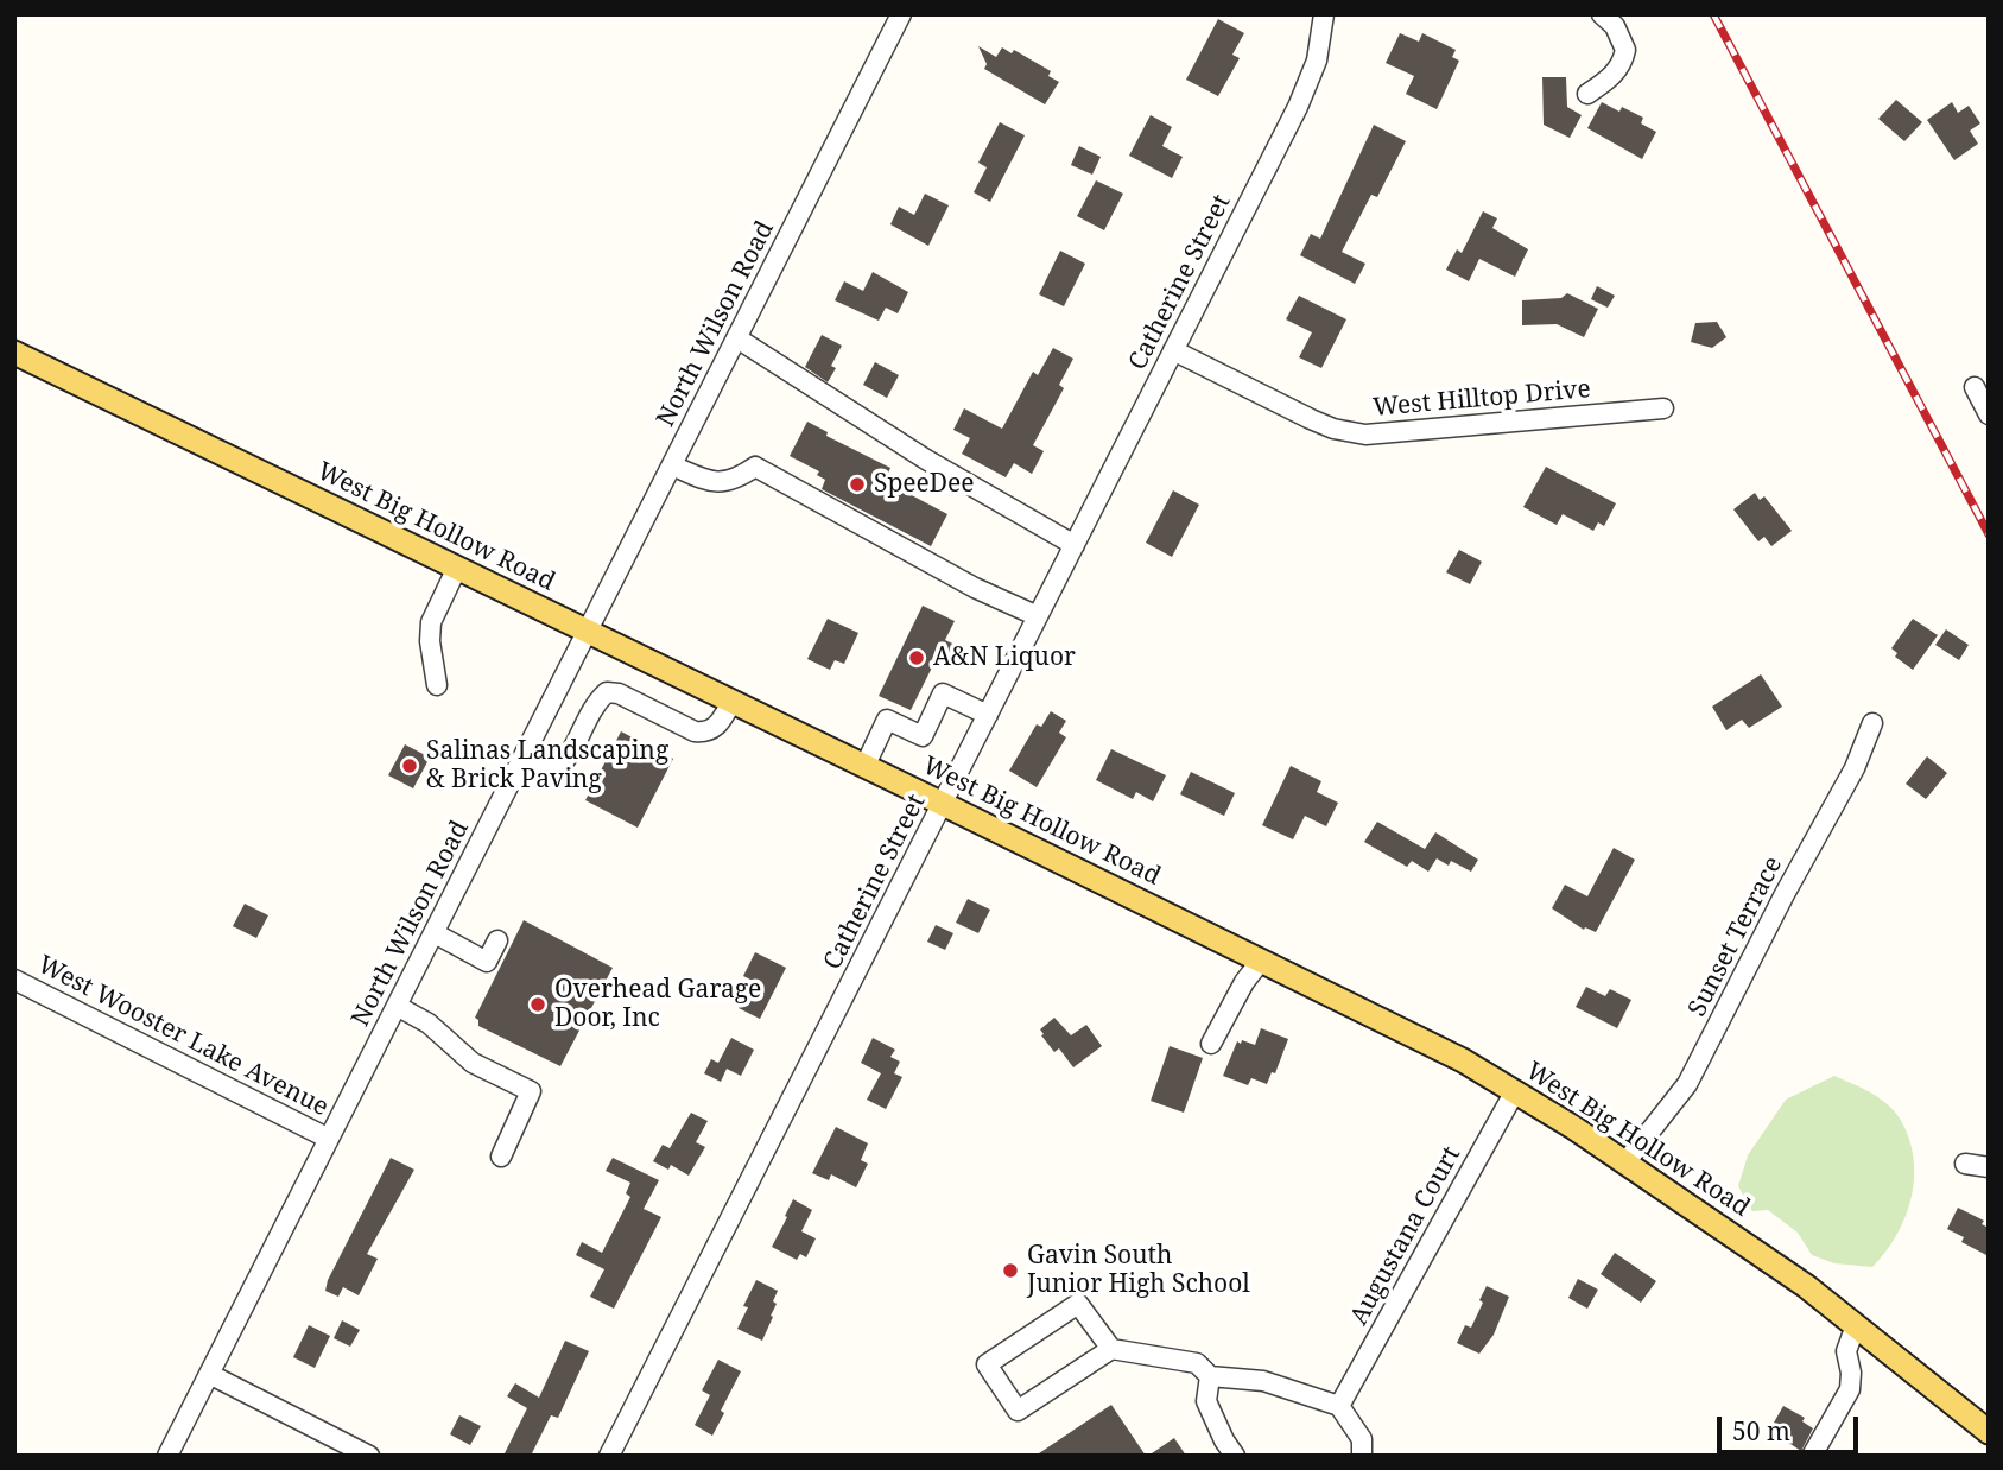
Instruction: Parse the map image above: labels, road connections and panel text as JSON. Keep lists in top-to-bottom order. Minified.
{"streets":{"main road":["West Big Hollow Road"],"street":["Catherine Street","North Wilson Road","West Hilltop Drive","Sunset Terrace","West Wooster Lake Avenue","Augustana Court"]},"crossings":[["Catherine Street","West Hilltop Drive"],["Catherine Street","West Big Hollow Road"],["North Wilson Road","West Big Hollow Road"],["North Wilson Road","West Wooster Lake Avenue"],["West Big Hollow Road","Sunset Terrace"],["West Big Hollow Road","Augustana Court"]],"places":["SpeeDee","A&N Liquor","Salinas Landscaping & Brick Paving","Overhead Garage Door, Inc","Gavin South Junior High School"],"scale_bar":"50 m"}
